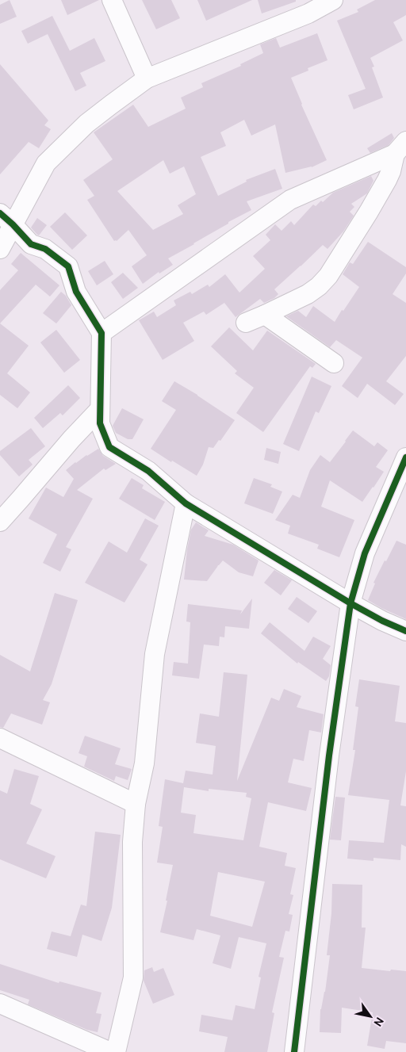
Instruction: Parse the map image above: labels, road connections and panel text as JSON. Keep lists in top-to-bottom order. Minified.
{"north":"bottom right"}
